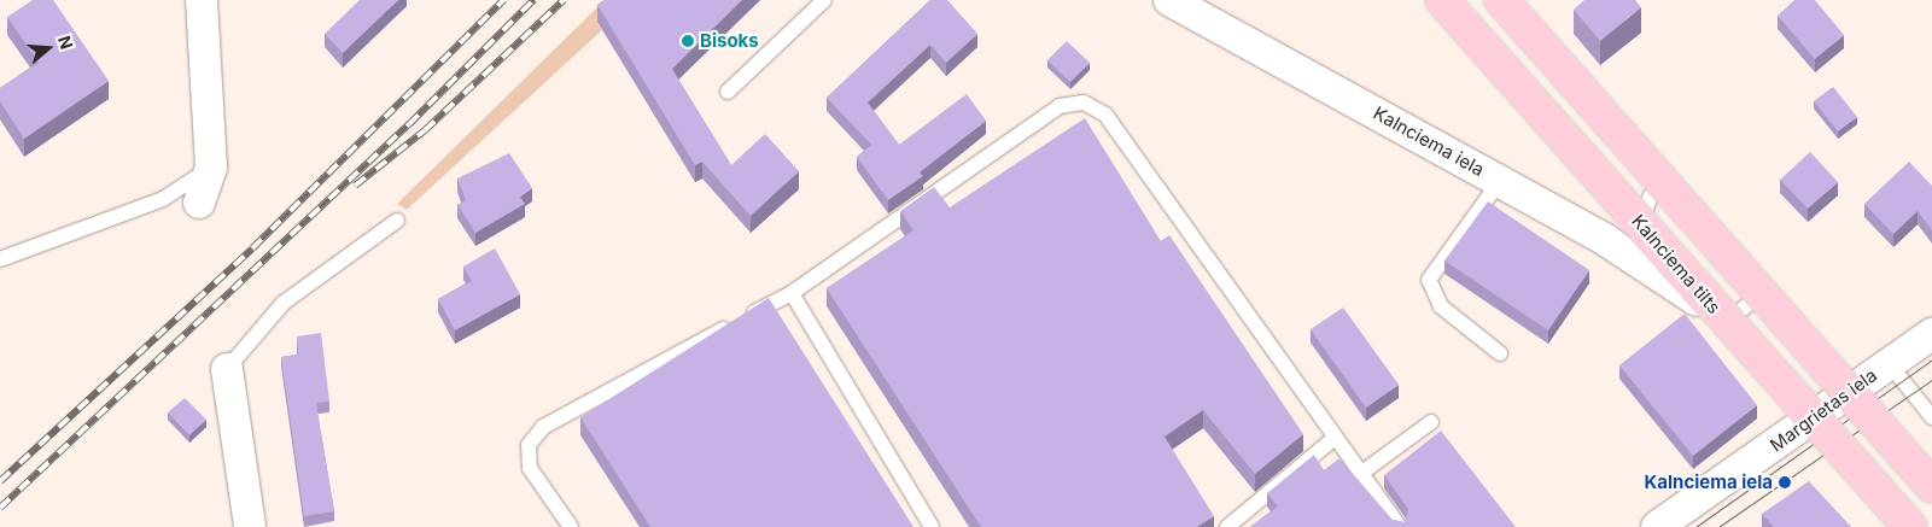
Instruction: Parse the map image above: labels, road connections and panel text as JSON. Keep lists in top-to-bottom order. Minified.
{"streets":{"main road":["Kalnciema tilts"],"street":["Kalnciema iela","Margrietas iela"]},"crossings":[["Kalnciema iela","Margrietas iela"]],"places":["Bisoks","Kalnciema iela"],"north":"right"}
